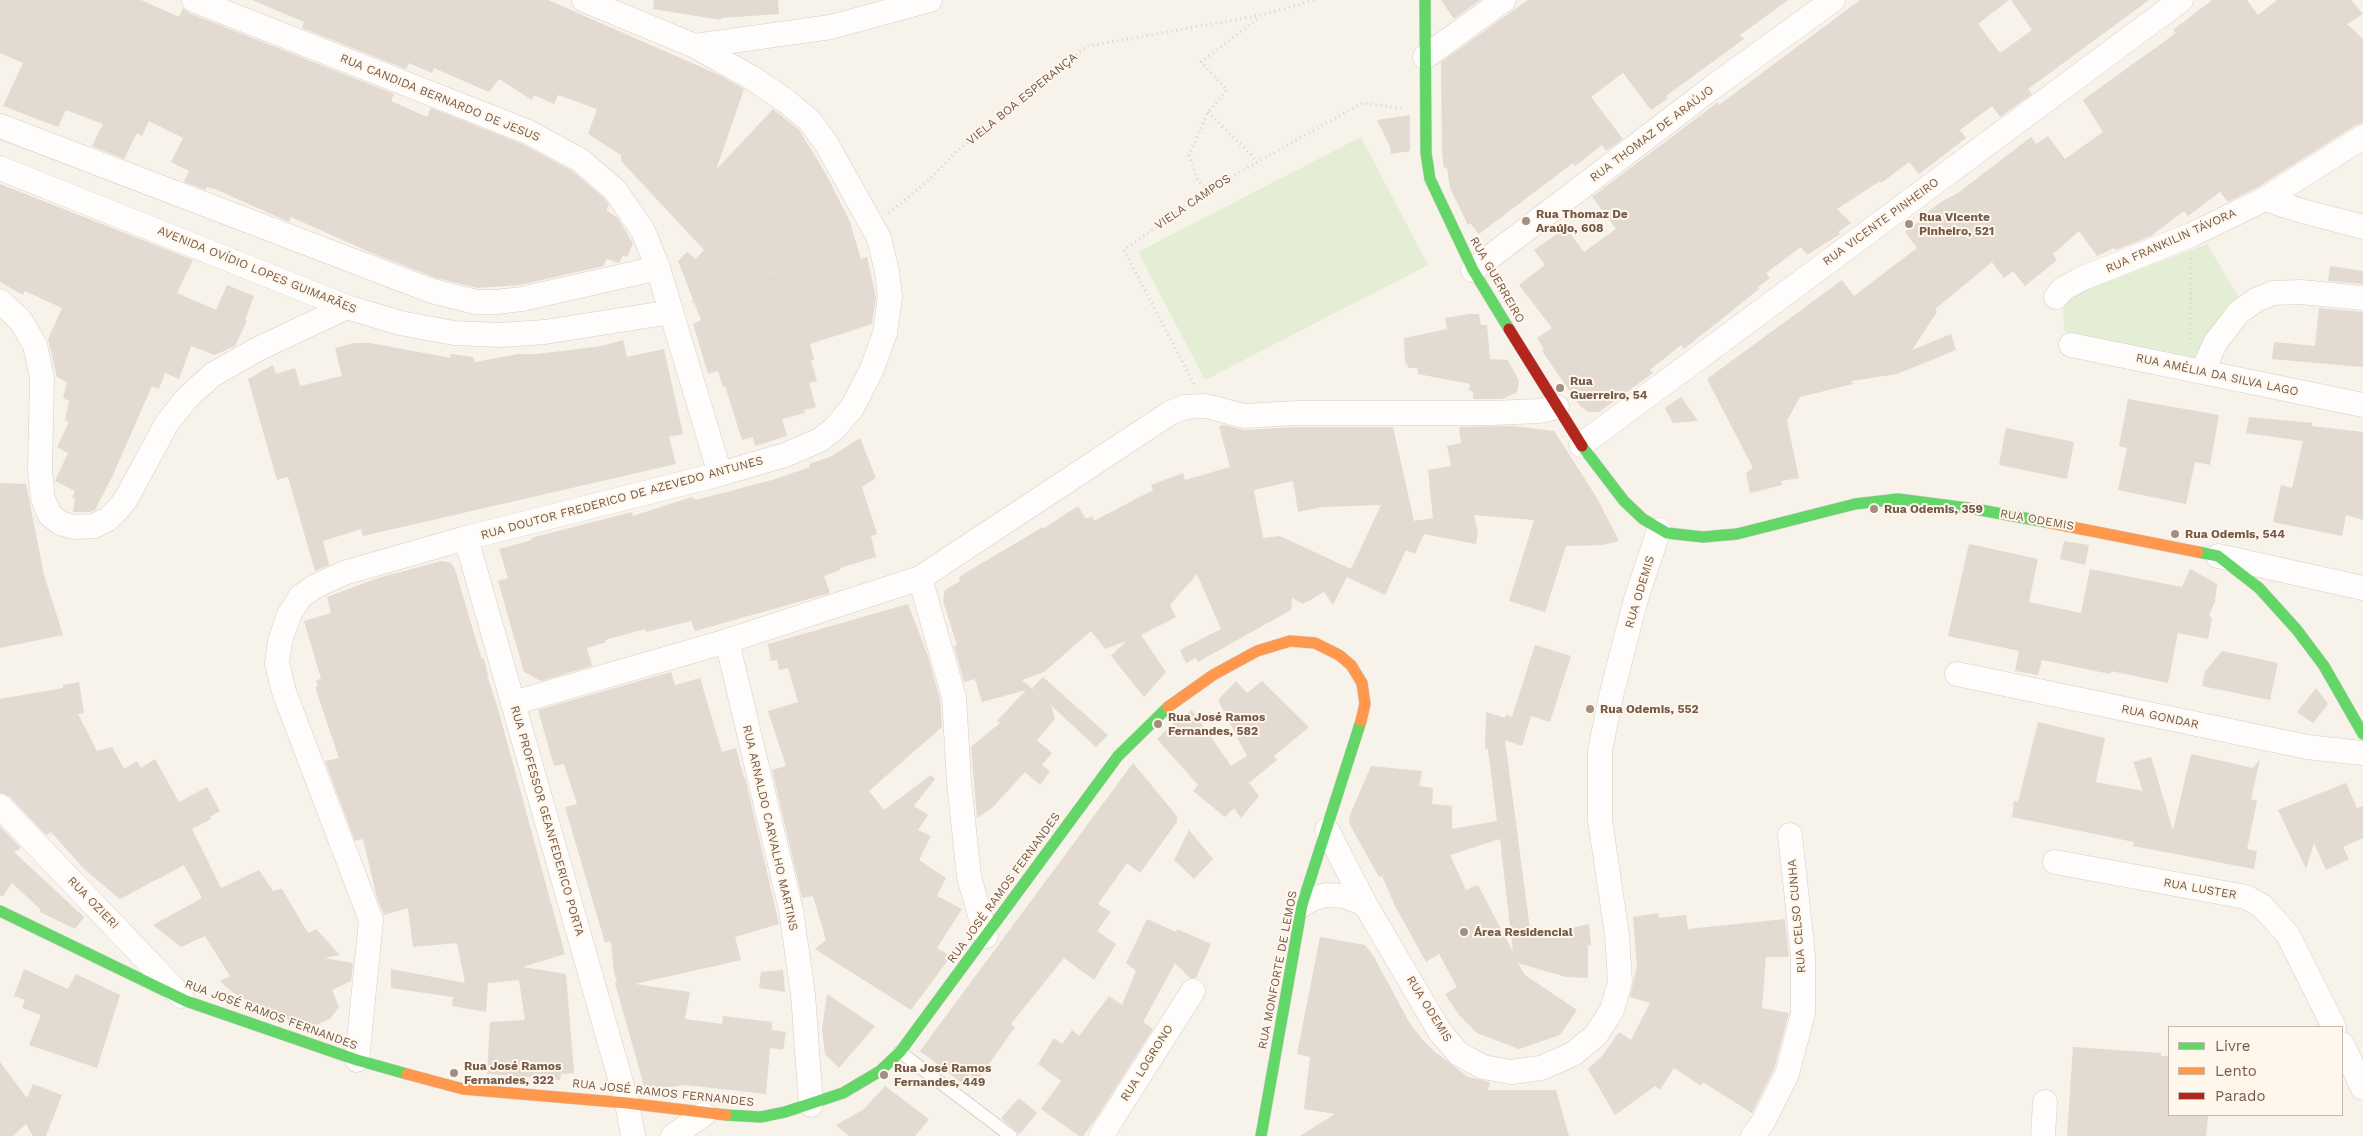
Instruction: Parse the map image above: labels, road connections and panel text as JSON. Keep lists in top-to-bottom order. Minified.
{"streets":{"street":["RUA CANDIDA BERNARDO DE JESUS","RUA THOMAZ DE ARAÚJO","RUA VICENTE PINHEIRO","RUA FRANKILIN TÁVORA","AVENIDA OVÍDIO LOPES GUIMARÃES","RUA GUERREIRO","RUA AMÉLIA DA SILVA LAGO","RUA DOUTOR FREDERICO DE AZEVEDO ANTUNES","RUA ODEMIS","RUA GONDAR","RUA PROFESSOR GEANFEDERICO PORTA","RUA ARNALDO CARVALHO MARTINS","RUA JOSÉ RAMOS FERNANDES","RUA LUSTER","RUA OZIERI","RUA CELSO CUNHA","RUA MONFORTE DE LEMOS","RUA LOGRONO"],"path":["VIELA BOA ESPERANÇA","VIELA CAMPOS"]},"crossings":[["RUA CANDIDA BERNARDO DE JESUS","AVENIDA OVÍDIO LOPES GUIMARÃES"],["RUA CANDIDA BERNARDO DE JESUS","RUA DOUTOR FREDERICO DE AZEVEDO ANTUNES"],["VIELA BOA ESPERANÇA","RUA DOUTOR FREDERICO DE AZEVEDO ANTUNES"],["RUA THOMAZ DE ARAÚJO","RUA GUERREIRO"],["VIELA CAMPOS","RUA GUERREIRO"],["RUA VICENTE PINHEIRO","RUA GUERREIRO"],["RUA GUERREIRO","RUA ODEMIS"],["RUA DOUTOR FREDERICO DE AZEVEDO ANTUNES","RUA PROFESSOR GEANFEDERICO PORTA"],["RUA DOUTOR FREDERICO DE AZEVEDO ANTUNES","RUA JOSÉ RAMOS FERNANDES"],["RUA ODEMIS","RUA MONFORTE DE LEMOS"],["RUA PROFESSOR GEANFEDERICO PORTA","RUA JOSÉ RAMOS FERNANDES"],["RUA ARNALDO CARVALHO MARTINS","RUA JOSÉ RAMOS FERNANDES"],["RUA JOSÉ RAMOS FERNANDES","RUA OZIERI"],["RUA JOSÉ RAMOS FERNANDES","RUA MONFORTE DE LEMOS"]],"places":["Rua Thomaz De Araújo, 608","Rua Vicente Pinheiro, 521","Rua Guerreiro, 54","Rua Odemis, 359","Rua Odemis, 544","Rua Odemis, 552","Rua José Ramos Fernandes, 582","Área Residencial","Rua José Ramos Fernandes, 322","Rua José Ramos Fernandes, 449"],"legend":["Livre","Lento","Parado"]}
